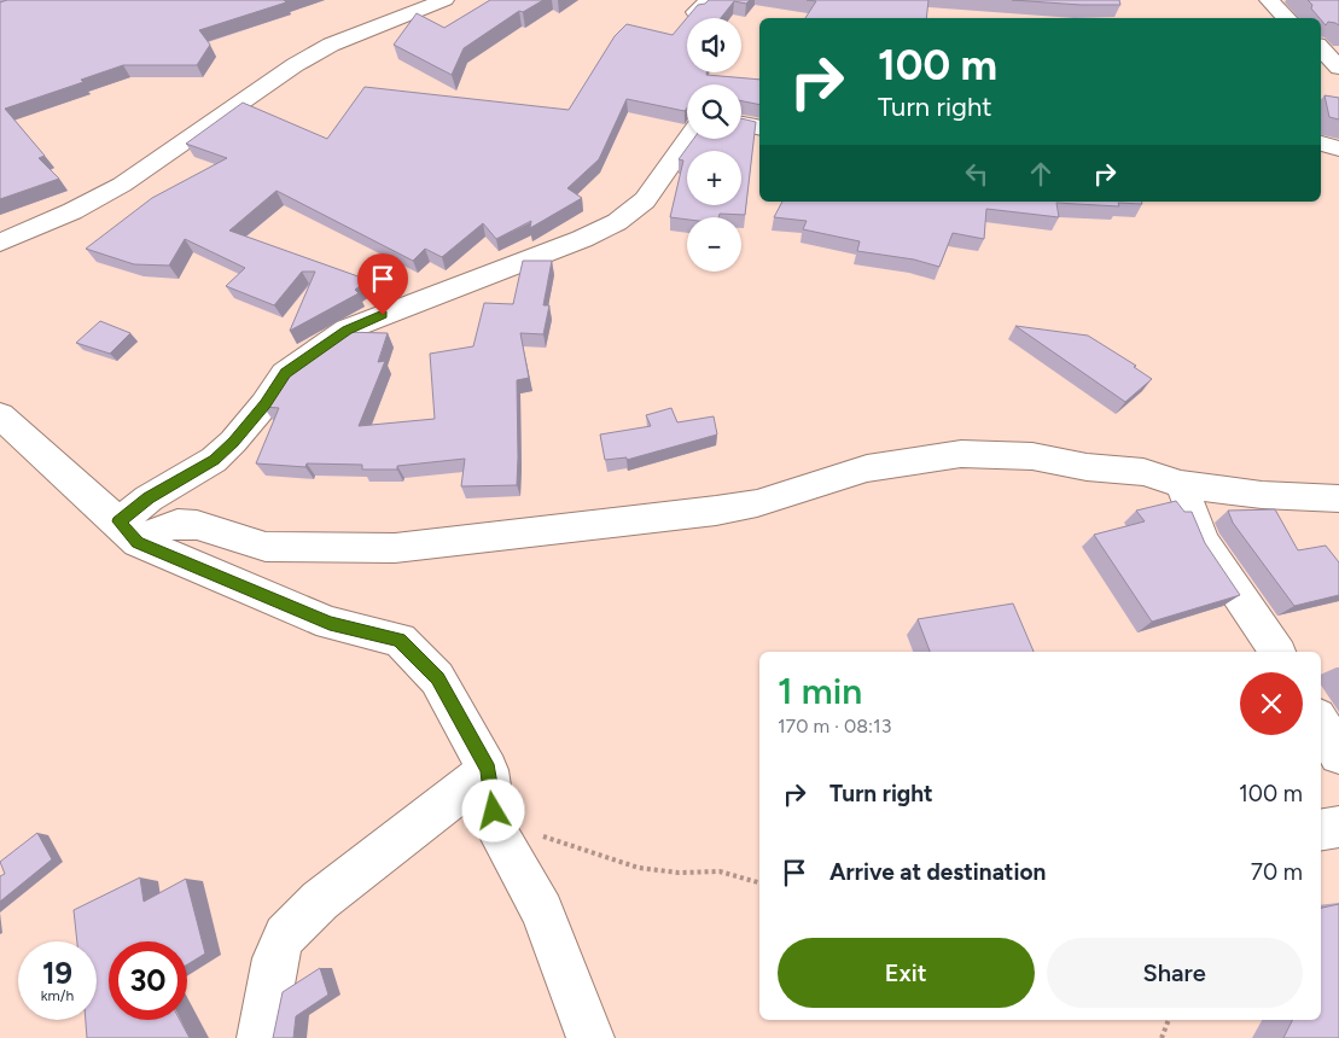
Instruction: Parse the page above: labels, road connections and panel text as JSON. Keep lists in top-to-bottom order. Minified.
{"page":{"map_buttons":["+","−"],"turn":["100 m","Turn right"],"heading":["1 min","170 m · 08:13"],"list":[{"name":"Turn right","value":"100 m"},{"name":"Arrive at destination","value":"70 m"}],"buttons":["Exit","Share"],"speed":"19 km/h","limit":"30"}}
